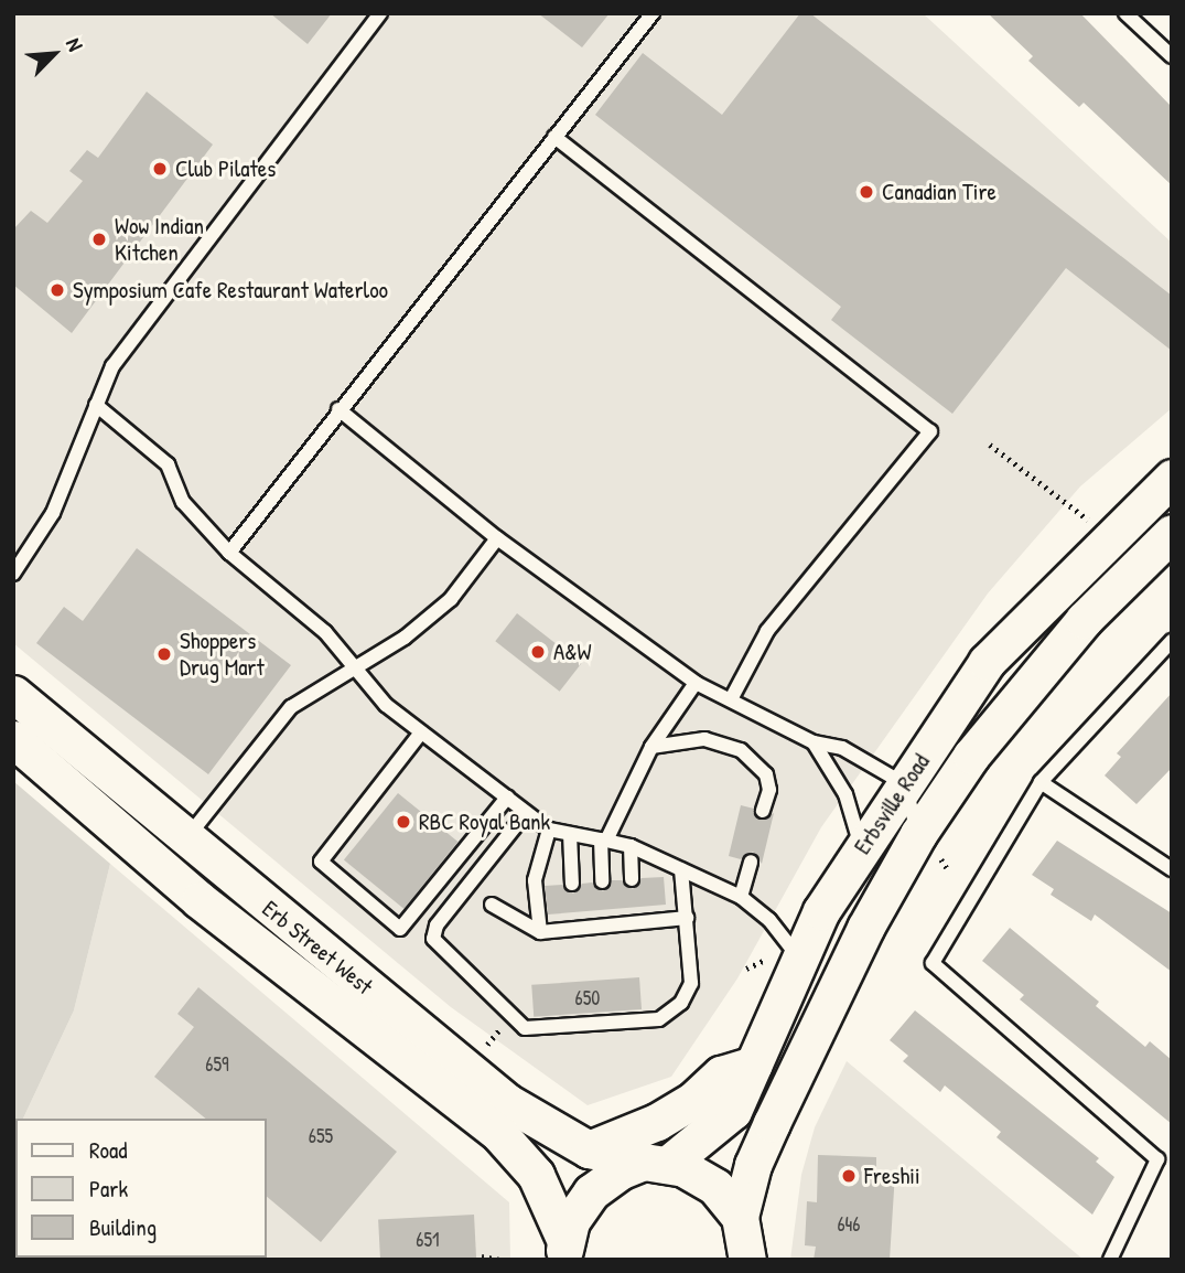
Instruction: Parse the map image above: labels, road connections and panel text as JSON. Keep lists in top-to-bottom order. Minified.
{"streets":{"main road":["Erbsville Road","Erb Street West"]},"crossings":[["Erbsville Road","Erb Street West"]],"places":["Club Pilates","Canadian Tire","Wow Indian Kitchen","Symposium Cafe Restaurant Waterloo","A&W","Shoppers Drug Mart","RBC Royal Bank","Freshii"],"house_numbers":["650","659","655","646","651"],"legend":["Road","Park","Building"],"north":"top right"}
